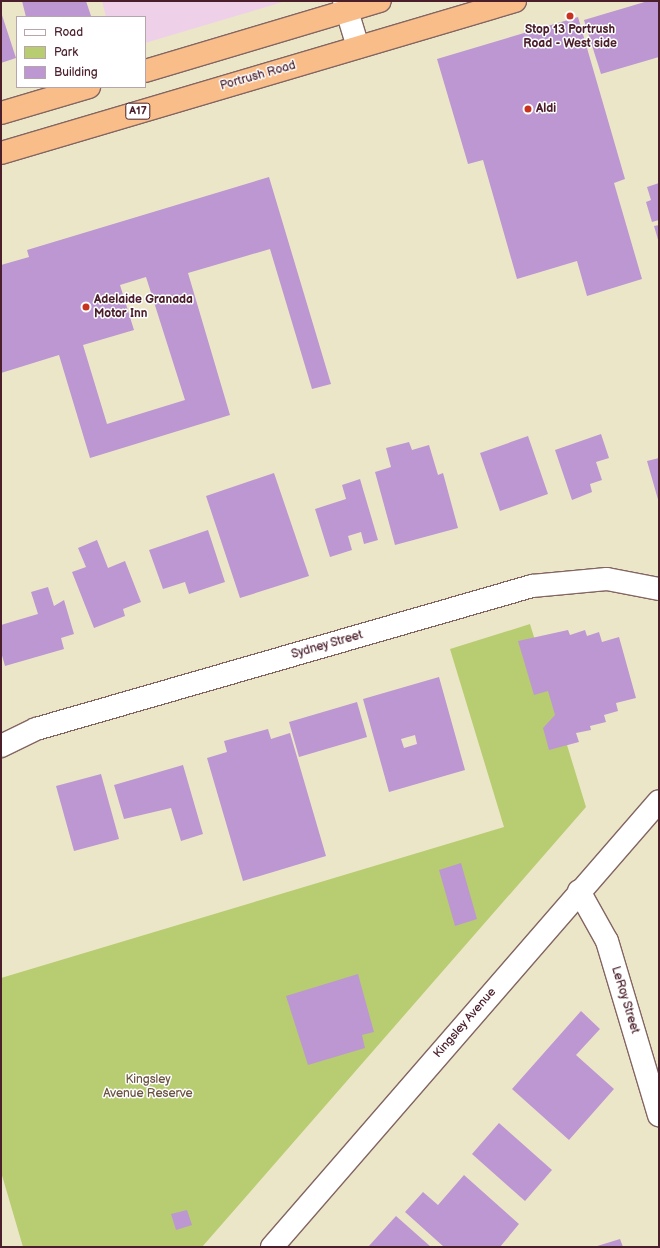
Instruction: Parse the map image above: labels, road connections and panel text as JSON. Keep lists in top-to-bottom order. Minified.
{"streets":{"highway":["Portrush Road","A17"],"street":["Sydney Street","LeRoy Street","Kingsley Avenue"]},"crossings":[["LeRoy Street","Kingsley Avenue"]],"parks":["Kingsley Avenue Reserve"],"places":["Stop 13 Portrush Road - West side","Aldi","Adelaide Granada Motor Inn"],"legend":["Road","Park","Building"]}
